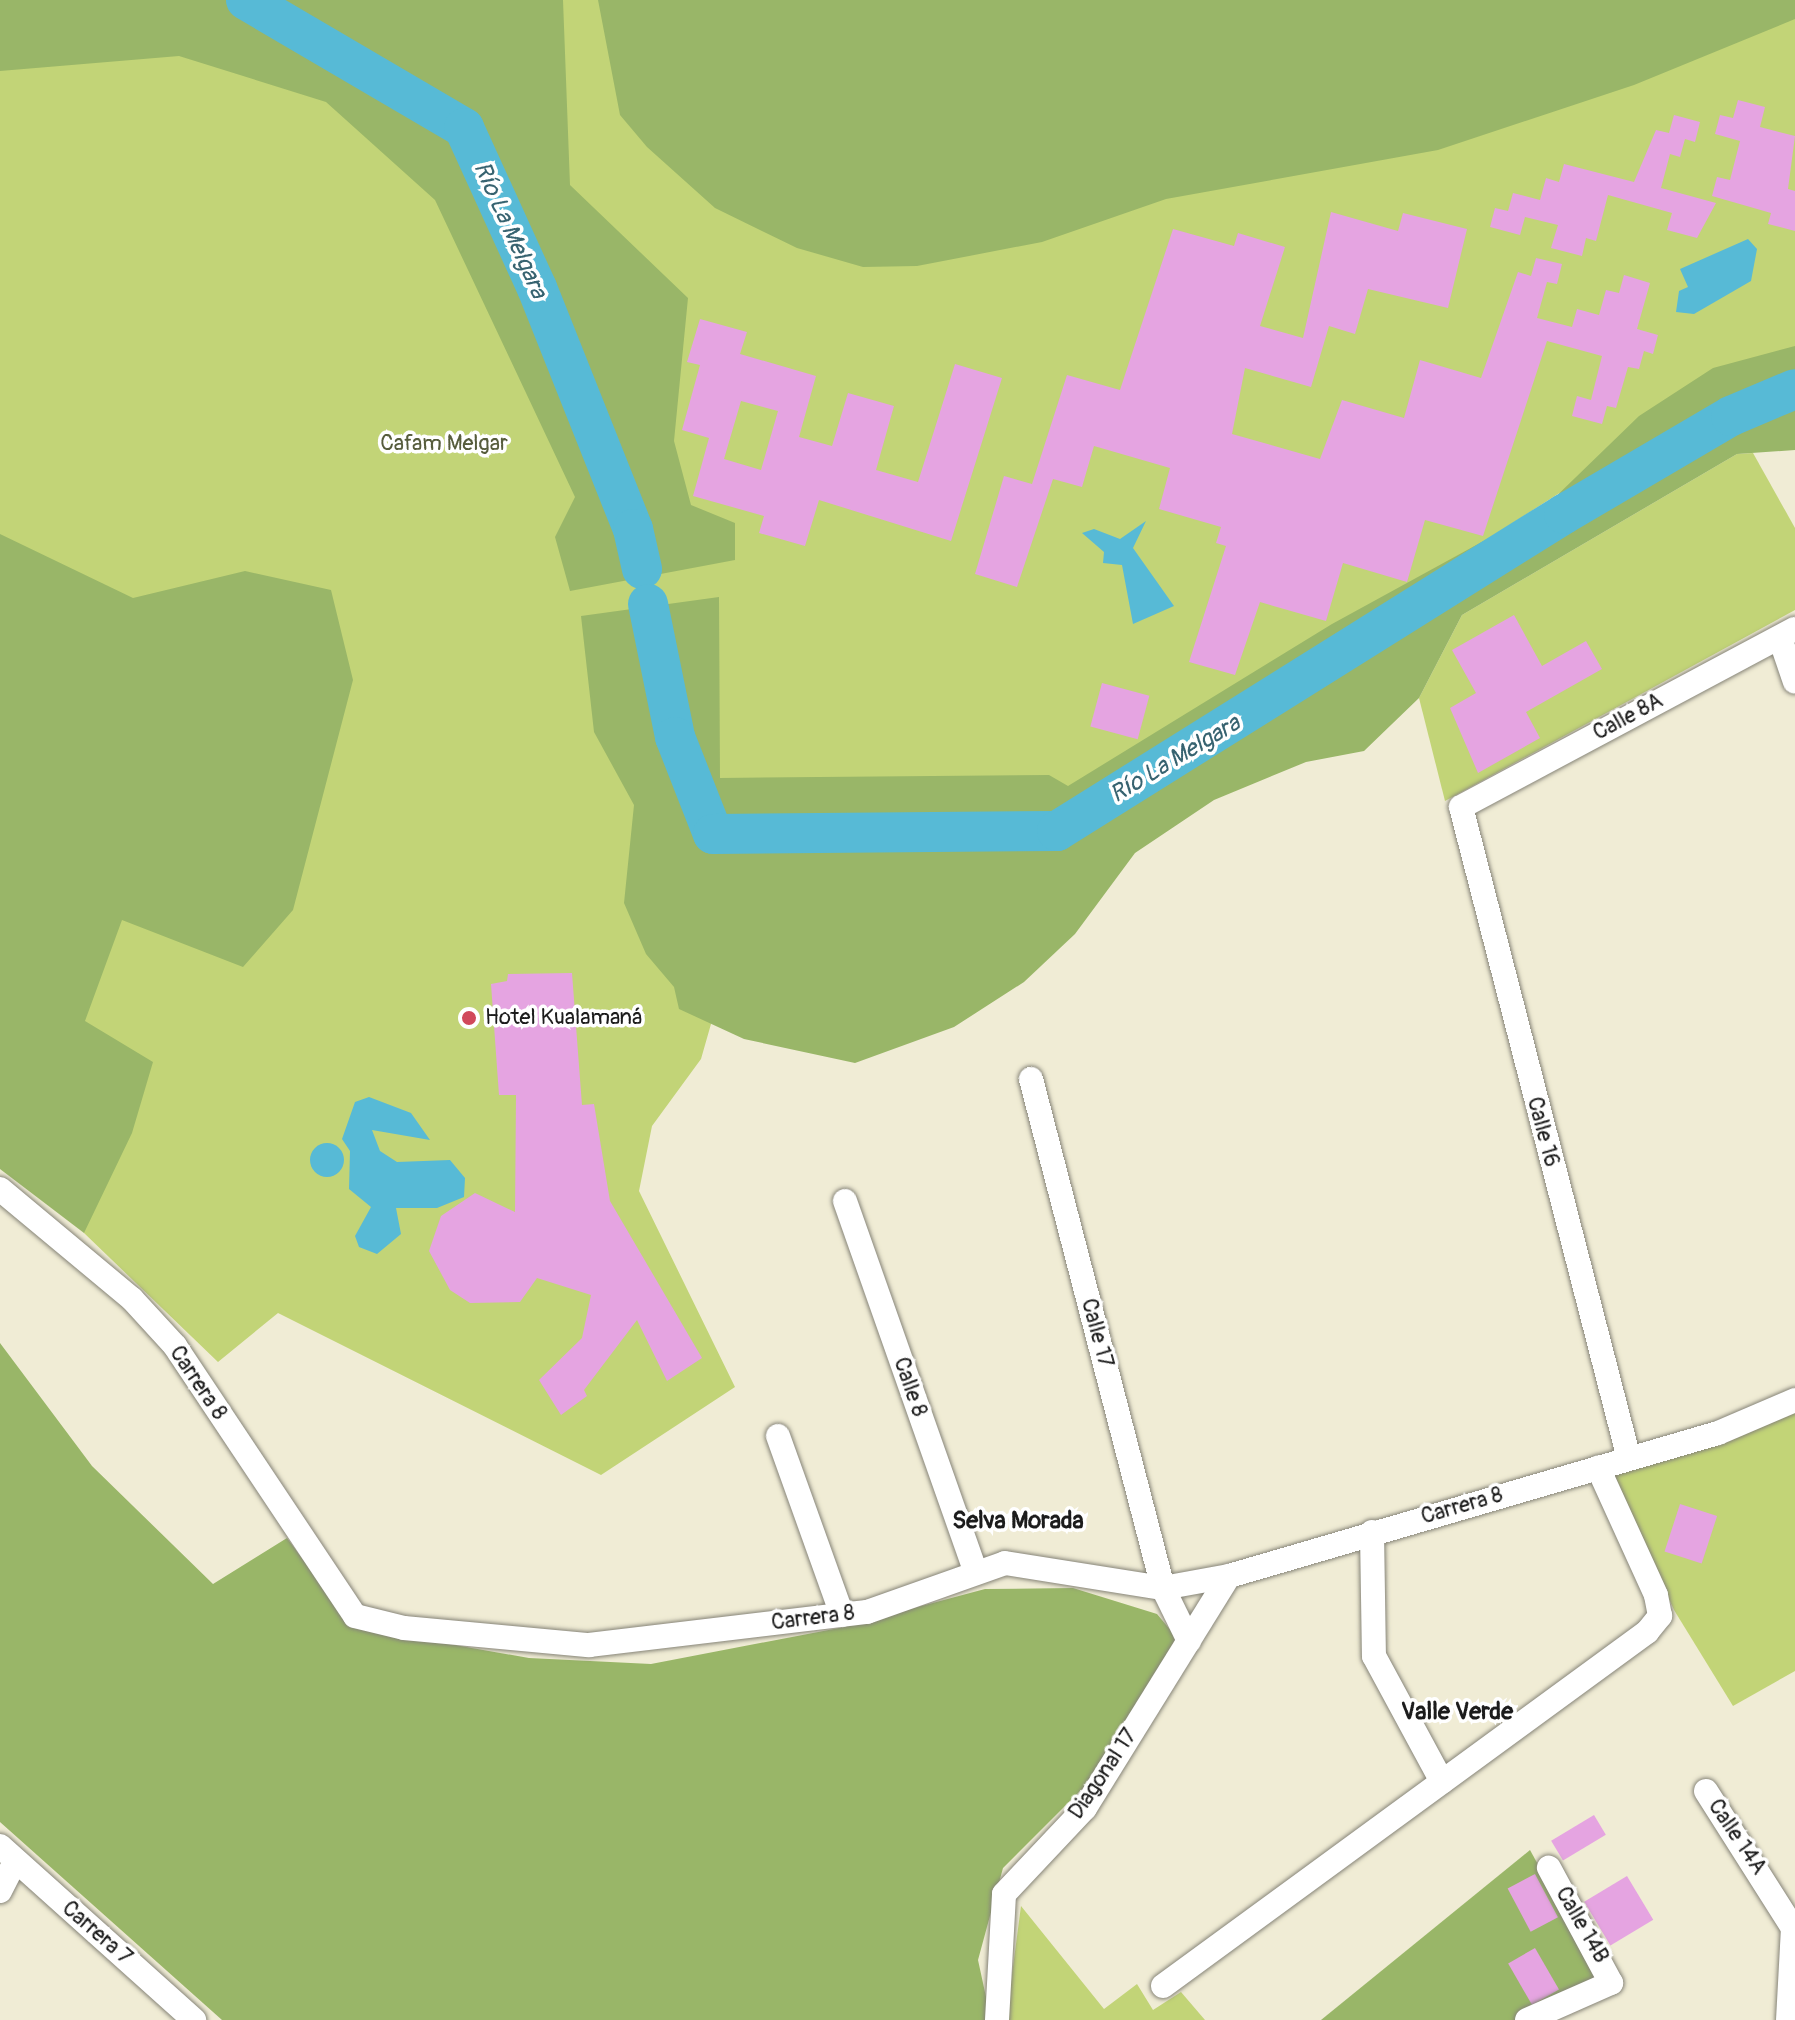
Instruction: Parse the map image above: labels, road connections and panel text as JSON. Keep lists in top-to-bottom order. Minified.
{"streets":{"street":["Calle 8A","Calle 16","Calle 17","Carrera 8","Calle 8","Diagonal 17","Calle 14A","Calle 14B","Carrera 7"]},"crossings":[["Calle 8A","Calle 16"],["Calle 16","Carrera 8"],["Calle 17","Carrera 8"],["Calle 17","Diagonal 17"],["Carrera 8","Calle 8"],["Carrera 8","Diagonal 17"]],"districts":["Selva Morada","Valle Verde"],"water":["Río La Melgara"],"parks":["Cafam Melgar"],"places":["Hotel Kualamaná"]}
